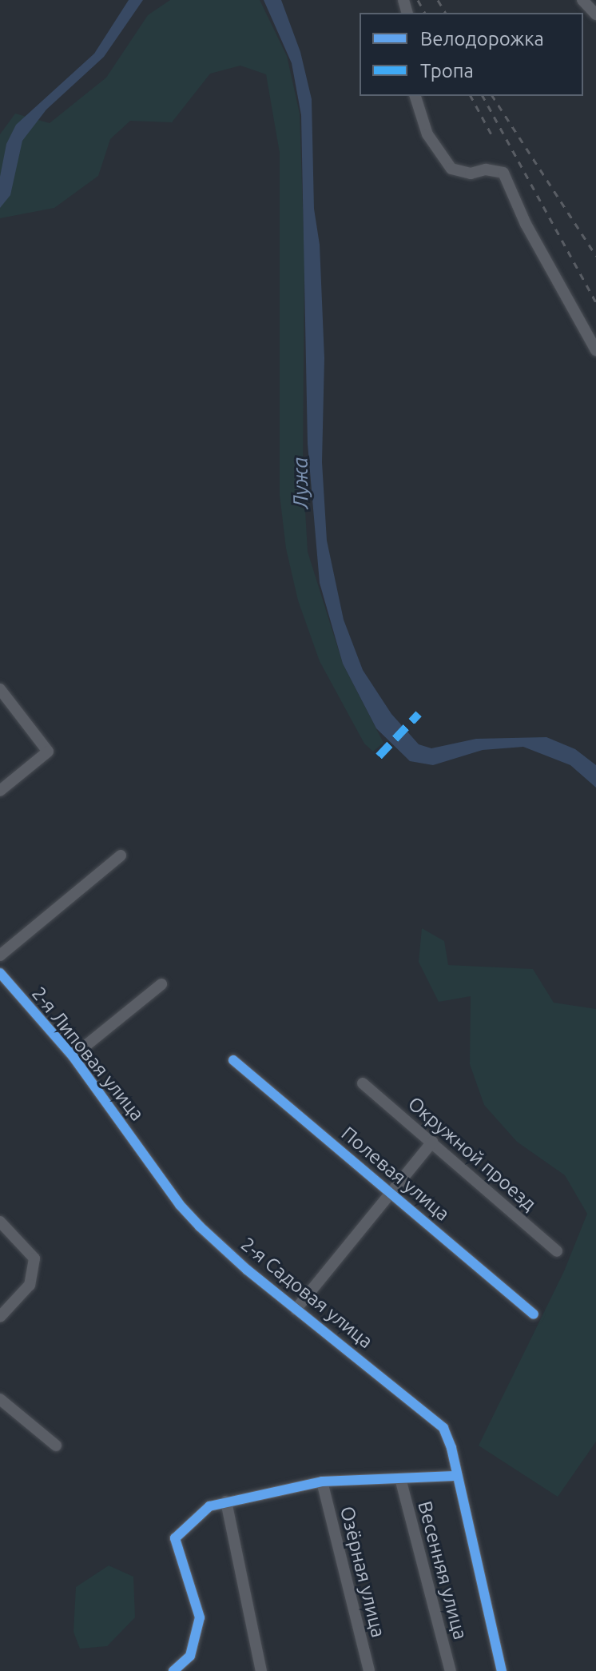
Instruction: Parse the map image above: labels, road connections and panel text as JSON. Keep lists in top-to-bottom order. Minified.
{"streets":{"street":["2-я Липовая улица","Окружной проезд","Полевая улица","2-я Садовая улица","Весенняя улица","Озёрная улица"]},"crossings":[["2-я Липовая улица","2-я Садовая улица"]],"water":["Лужа"],"legend":["Велодорожка","Тропа"]}
